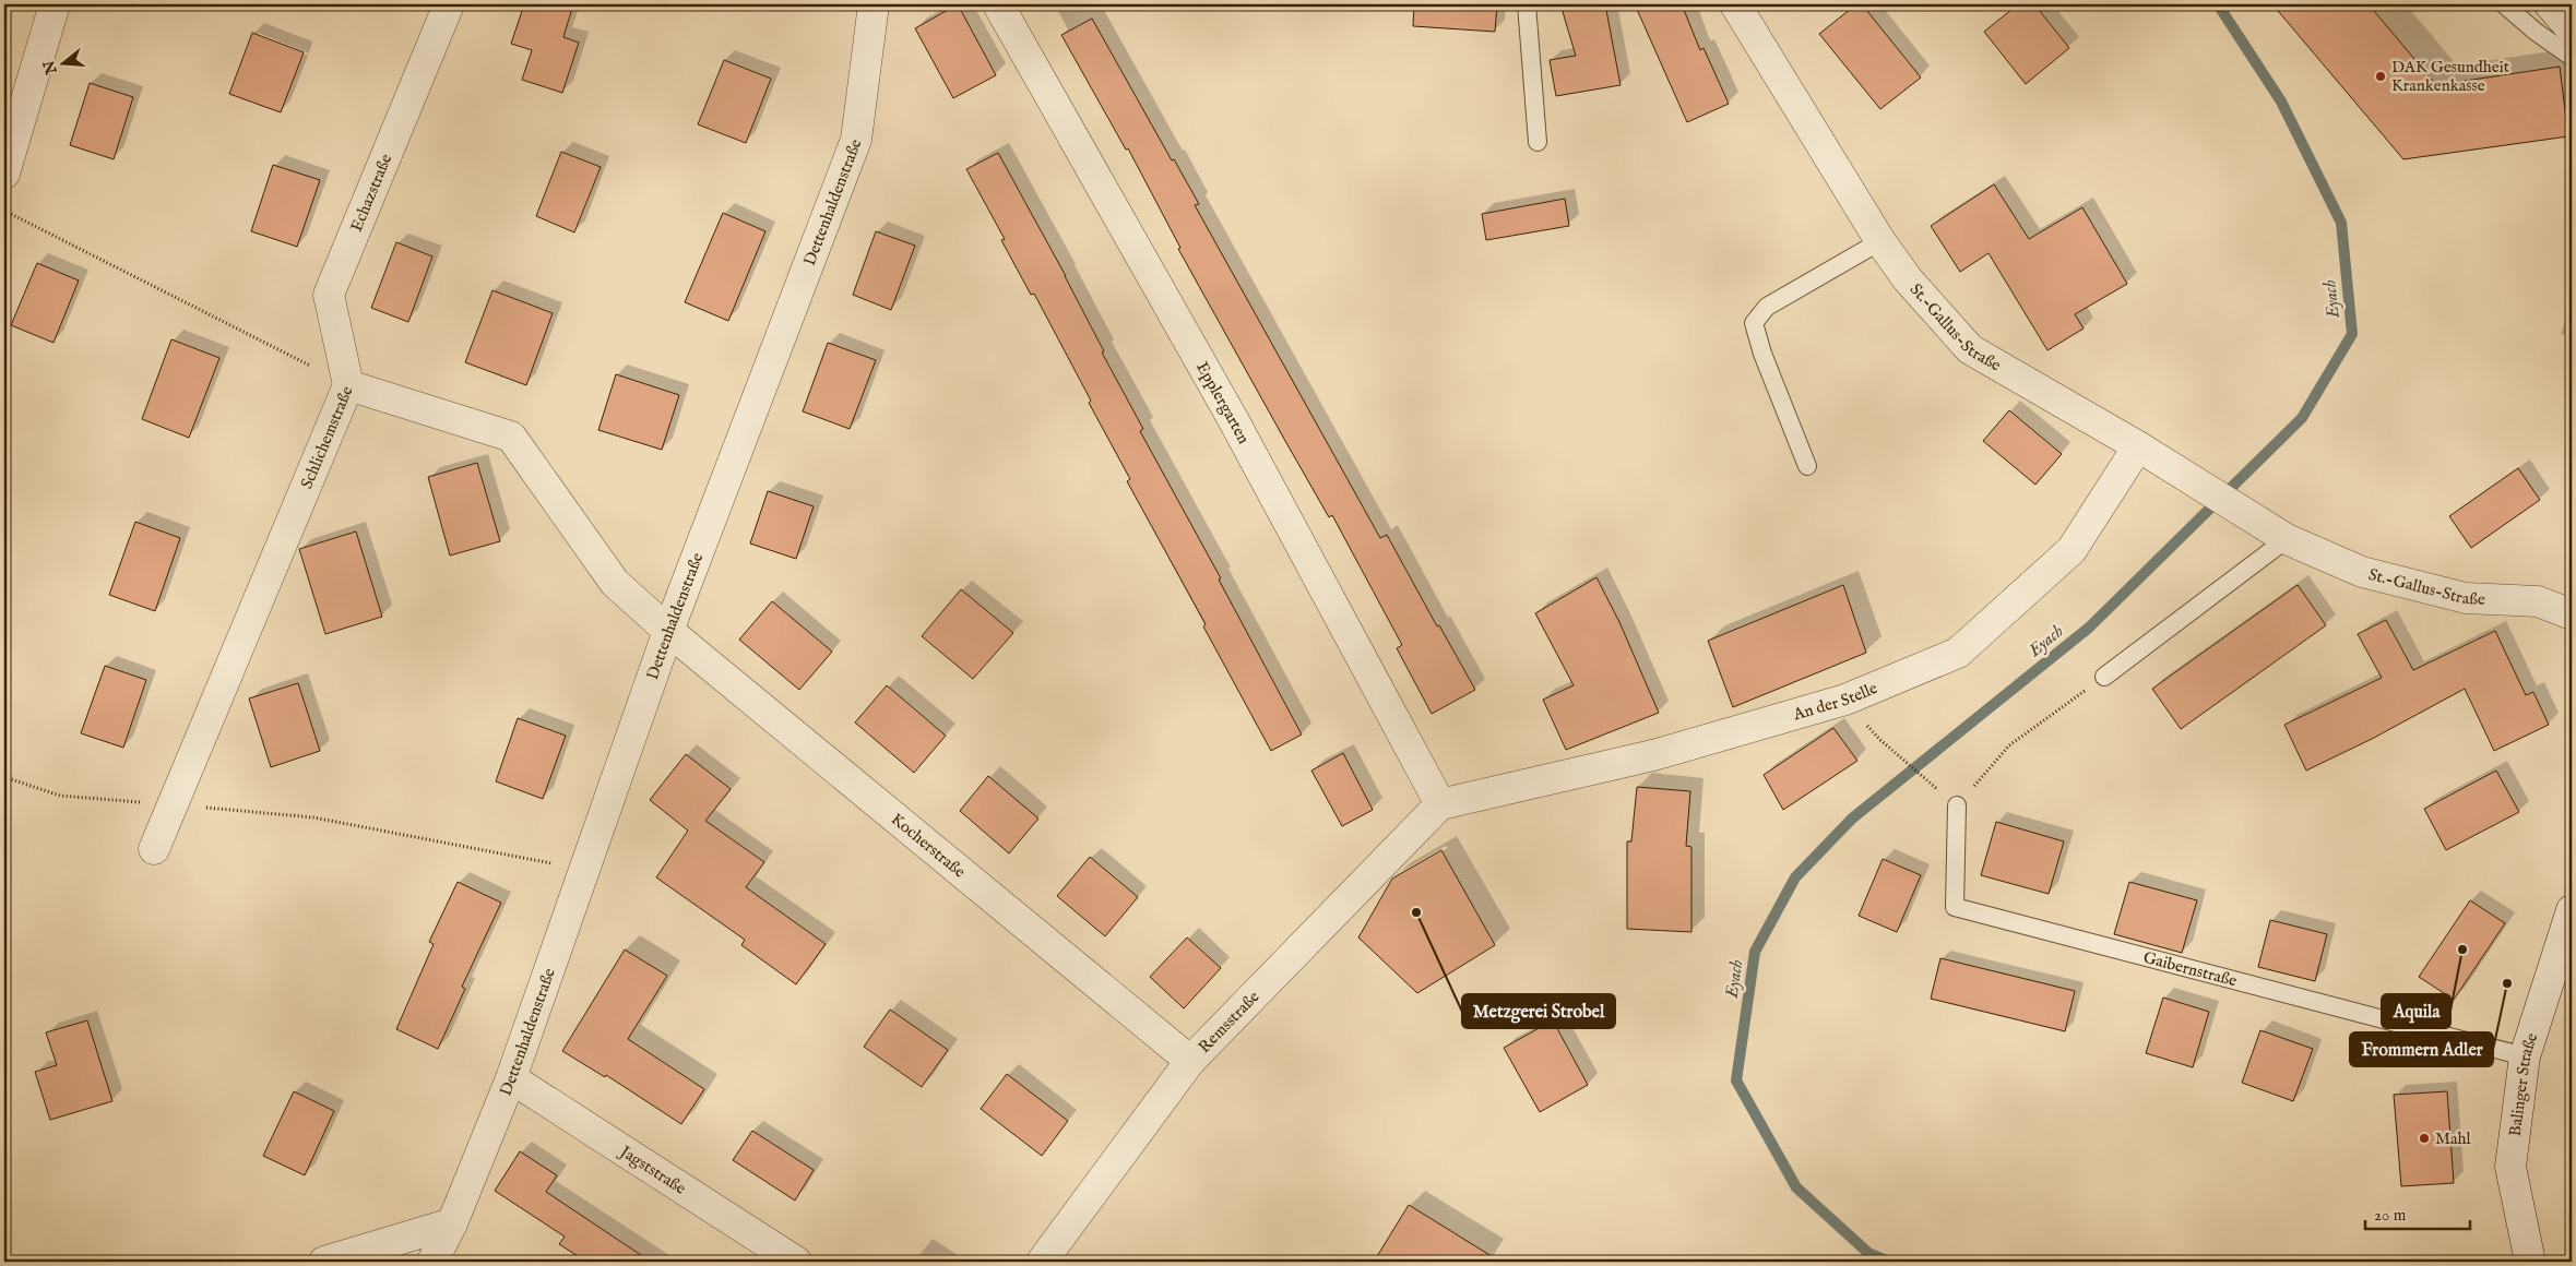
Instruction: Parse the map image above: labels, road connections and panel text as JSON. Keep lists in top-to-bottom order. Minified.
{"streets":{"street":["Echazstraße","Dettenhaldenstraße","St.-Gallus-Straße","Epplergarten","Schlichemstraße","An der Stelle","Kocherstraße","Remsstraße","Balinger Straße","Jagststraße"],"lane":["Gaibernstraße"]},"crossings":[["Echazstraße","Schlichemstraße"],["Dettenhaldenstraße","Schlichemstraße"],["Dettenhaldenstraße","Kocherstraße"],["Dettenhaldenstraße","Jagststraße"],["St.-Gallus-Straße","An der Stelle"],["Epplergarten","An der Stelle"],["Epplergarten","Remsstraße"],["Schlichemstraße","Kocherstraße"],["An der Stelle","Remsstraße"],["Kocherstraße","Remsstraße"],["Gaibernstraße","Balinger Straße"]],"water":["Eyach"],"places":["DAK Gesundheit Krankenkasse","Metzgerei Strobel","Aquila","Frommern Adler","Mahl"],"scale_bar":"20 m","north":"left"}
